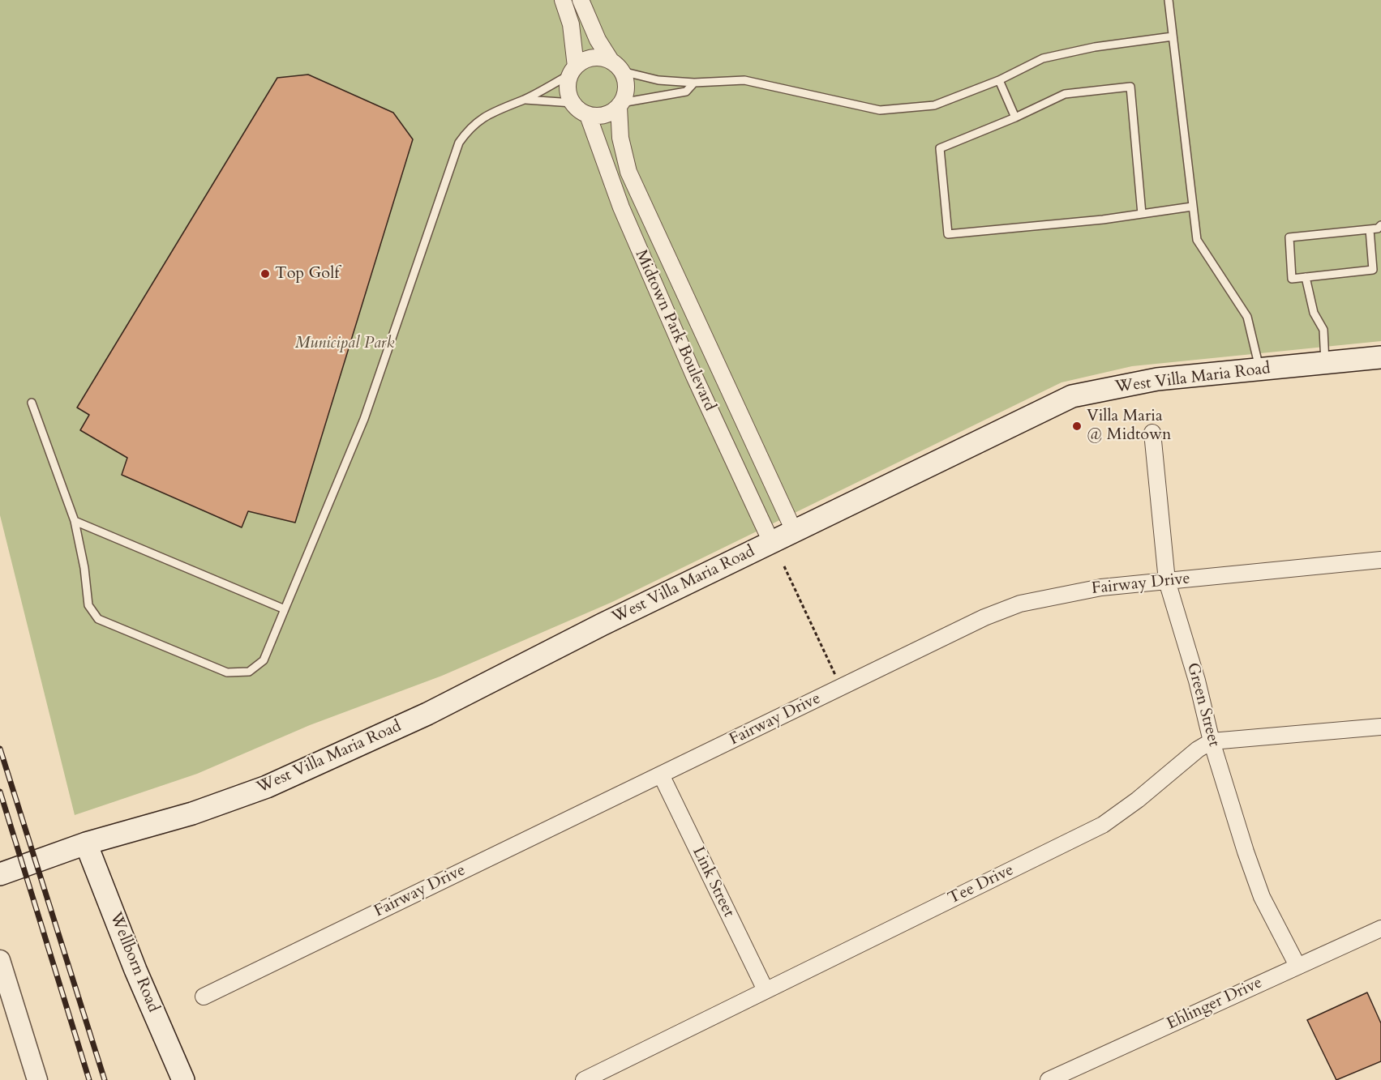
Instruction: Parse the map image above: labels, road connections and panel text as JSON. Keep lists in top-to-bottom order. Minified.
{"streets":{"main road":["West Villa Maria Road","Wellborn Road"],"street":["Midtown Park Boulevard","Fairway Drive","Green Street","Link Street","Tee Drive","Ehlinger Drive"]},"crossings":[["Midtown Park Boulevard","West Villa Maria Road"],["West Villa Maria Road","Wellborn Road"],["Fairway Drive","Green Street"],["Fairway Drive","Link Street"],["Green Street","Tee Drive"],["Green Street","Ehlinger Drive"],["Link Street","Tee Drive"]],"parks":["Municipal Park"],"places":["Top Golf","Villa Maria @ Midtown"]}
